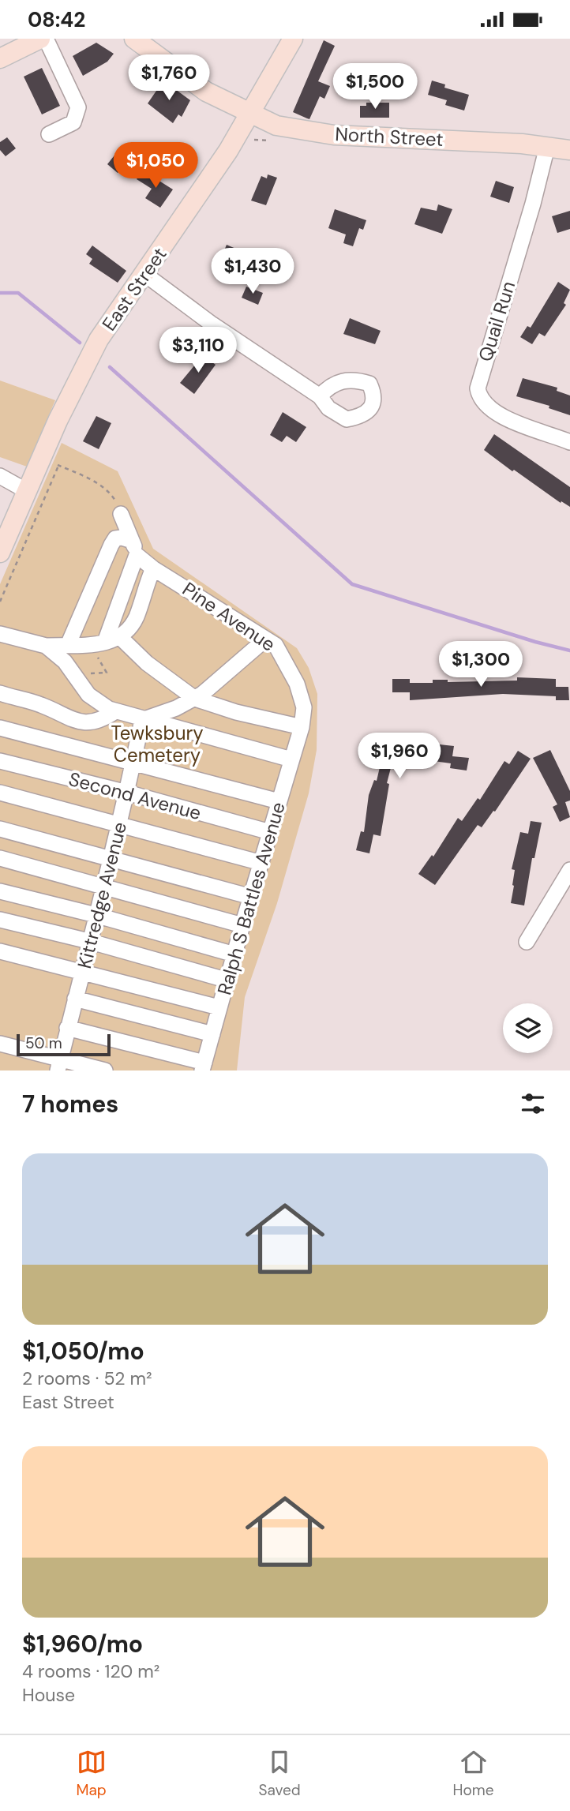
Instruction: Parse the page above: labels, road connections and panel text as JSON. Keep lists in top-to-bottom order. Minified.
{"streets":{"main road":["North Street","East Street"],"street":["Quail Run","Pine Avenue","Second Avenue","Kittredge Avenue","Ralph S Battles Avenue"]},"crossings":[["North Street","East Street"],["North Street","Quail Run"],["Pine Avenue","Ralph S Battles Avenue"],["Second Avenue","Kittredge Avenue"],["Second Avenue","Ralph S Battles Avenue"]],"parks":["Tewksbury Cemetery"],"scale_bar":"50 m","page":{"status":"08:42","price":["$1,760","$1,500","$1,050","$1,430","$3,110","$1,300","$1,960"],"scale":"50 m","heading":"7 homes","list":[{"name":"$1,050/mo","note":"2 rooms · 52 m² · East Street"},{"name":"$1,960/mo","note":"4 rooms · 120 m² · House"}],"tabs":["Map","Saved","Home"]}}
